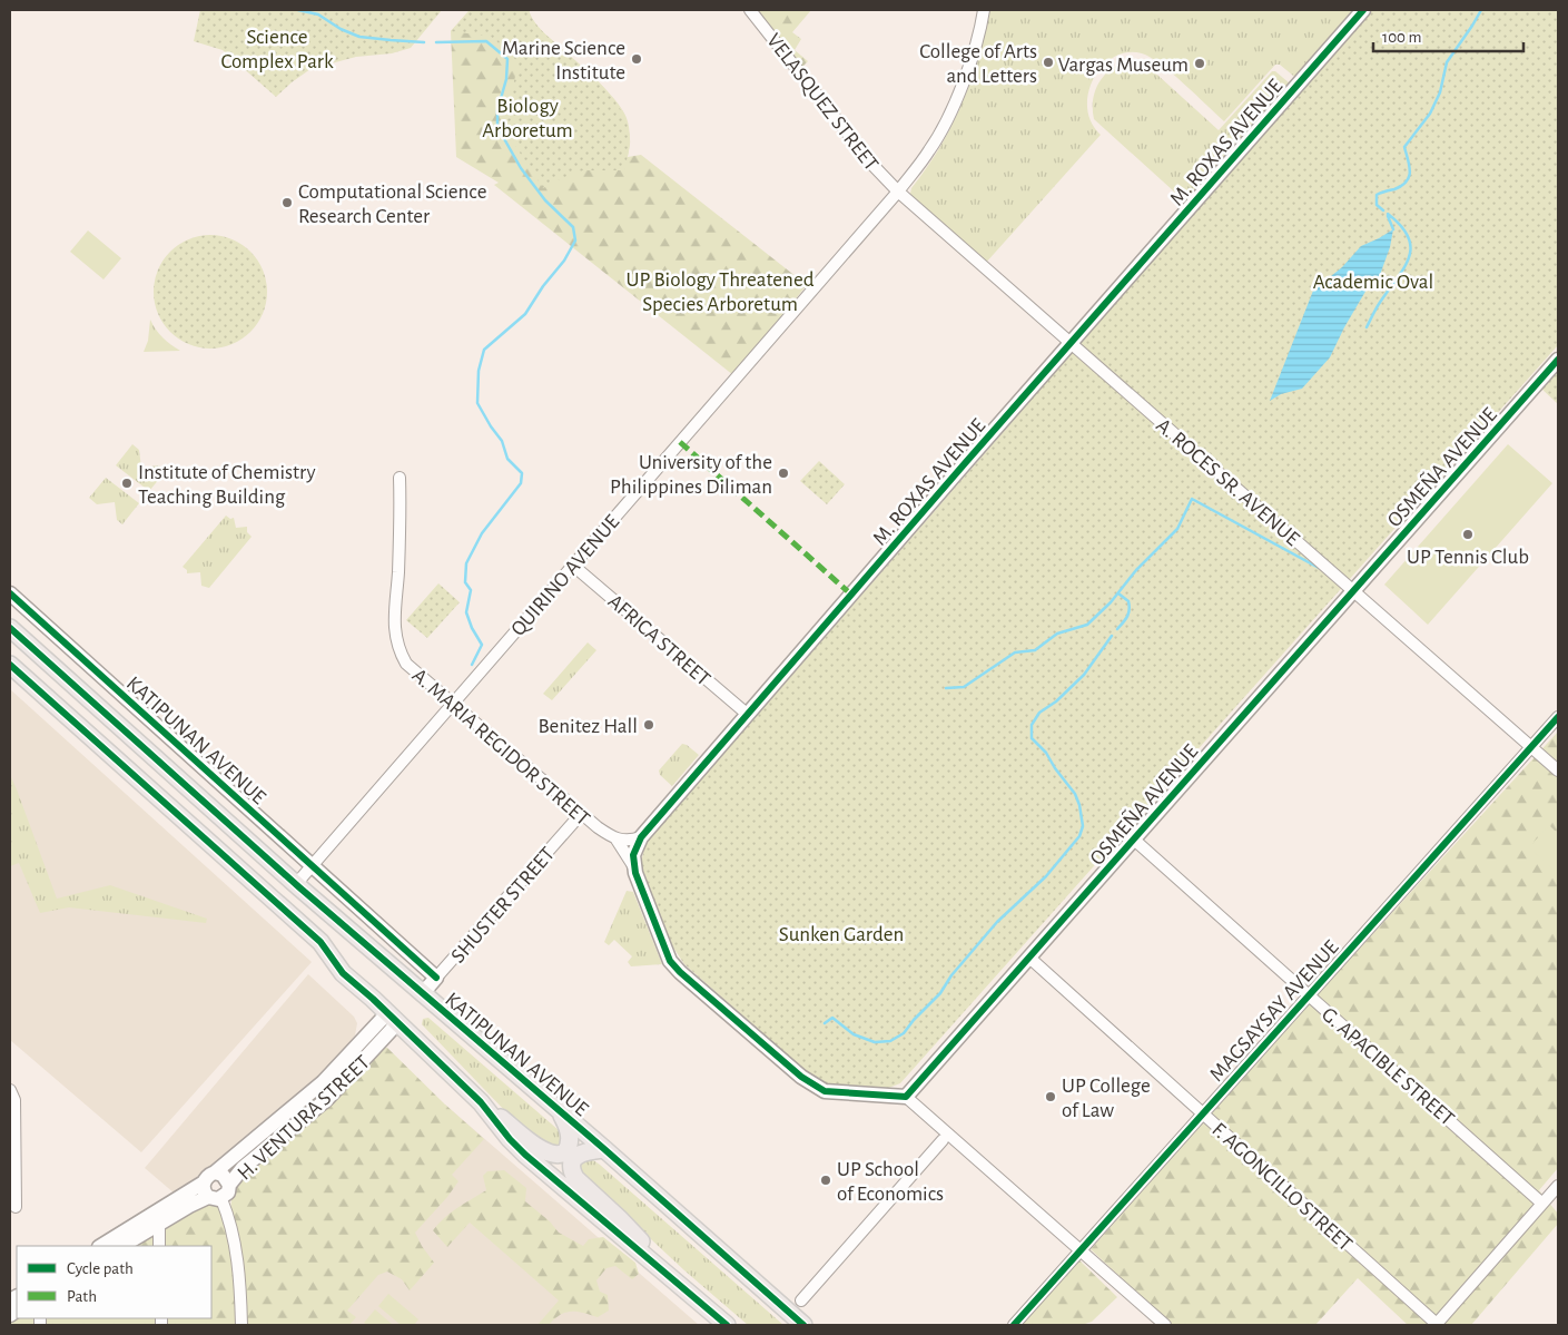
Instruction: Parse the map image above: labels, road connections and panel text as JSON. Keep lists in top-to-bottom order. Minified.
{"streets":{"main road":["KATIPUNAN AVENUE"],"street":["VELASQUEZ STREET","M. ROXAS AVENUE","OSMEÑA AVENUE","A. ROCES SR. AVENUE","QUIRINO AVENUE","AFRICA STREET","A. MARIA REGIDOR STREET","SHUSTER STREET","MAGSAYSAY AVENUE","G. APACIBLE STREET","H. VENTURA STREET","F. AGONCILLO STREET"]},"crossings":[["VELASQUEZ STREET","A. ROCES SR. AVENUE"],["VELASQUEZ STREET","QUIRINO AVENUE"],["M. ROXAS AVENUE","OSMEÑA AVENUE"],["M. ROXAS AVENUE","A. ROCES SR. AVENUE"],["M. ROXAS AVENUE","AFRICA STREET"],["M. ROXAS AVENUE","A. MARIA REGIDOR STREET"],["OSMEÑA AVENUE","A. ROCES SR. AVENUE"],["OSMEÑA AVENUE","G. APACIBLE STREET"],["OSMEÑA AVENUE","F. AGONCILLO STREET"],["A. ROCES SR. AVENUE","QUIRINO AVENUE"],["A. ROCES SR. AVENUE","MAGSAYSAY AVENUE"],["QUIRINO AVENUE","AFRICA STREET"],["QUIRINO AVENUE","KATIPUNAN AVENUE"],["QUIRINO AVENUE","A. MARIA REGIDOR STREET"],["KATIPUNAN AVENUE","SHUSTER STREET"],["A. MARIA REGIDOR STREET","SHUSTER STREET"],["MAGSAYSAY AVENUE","G. APACIBLE STREET"],["MAGSAYSAY AVENUE","F. AGONCILLO STREET"]],"parks":["Science Complex Park","Biology Arboretum","UP Biology Threatened Species Arboretum","Academic Oval","Sunken Garden"],"places":["Marine Science Institute","College of Arts and Letters","Vargas Museum","Computational Science Research Center","University of the Philippines Diliman","Institute of Chemistry Teaching Building","UP Tennis Club","Benitez Hall","UP College of Law","UP School of Economics"],"legend":["Cycle path","Path"],"scale_bar":"100 m"}
